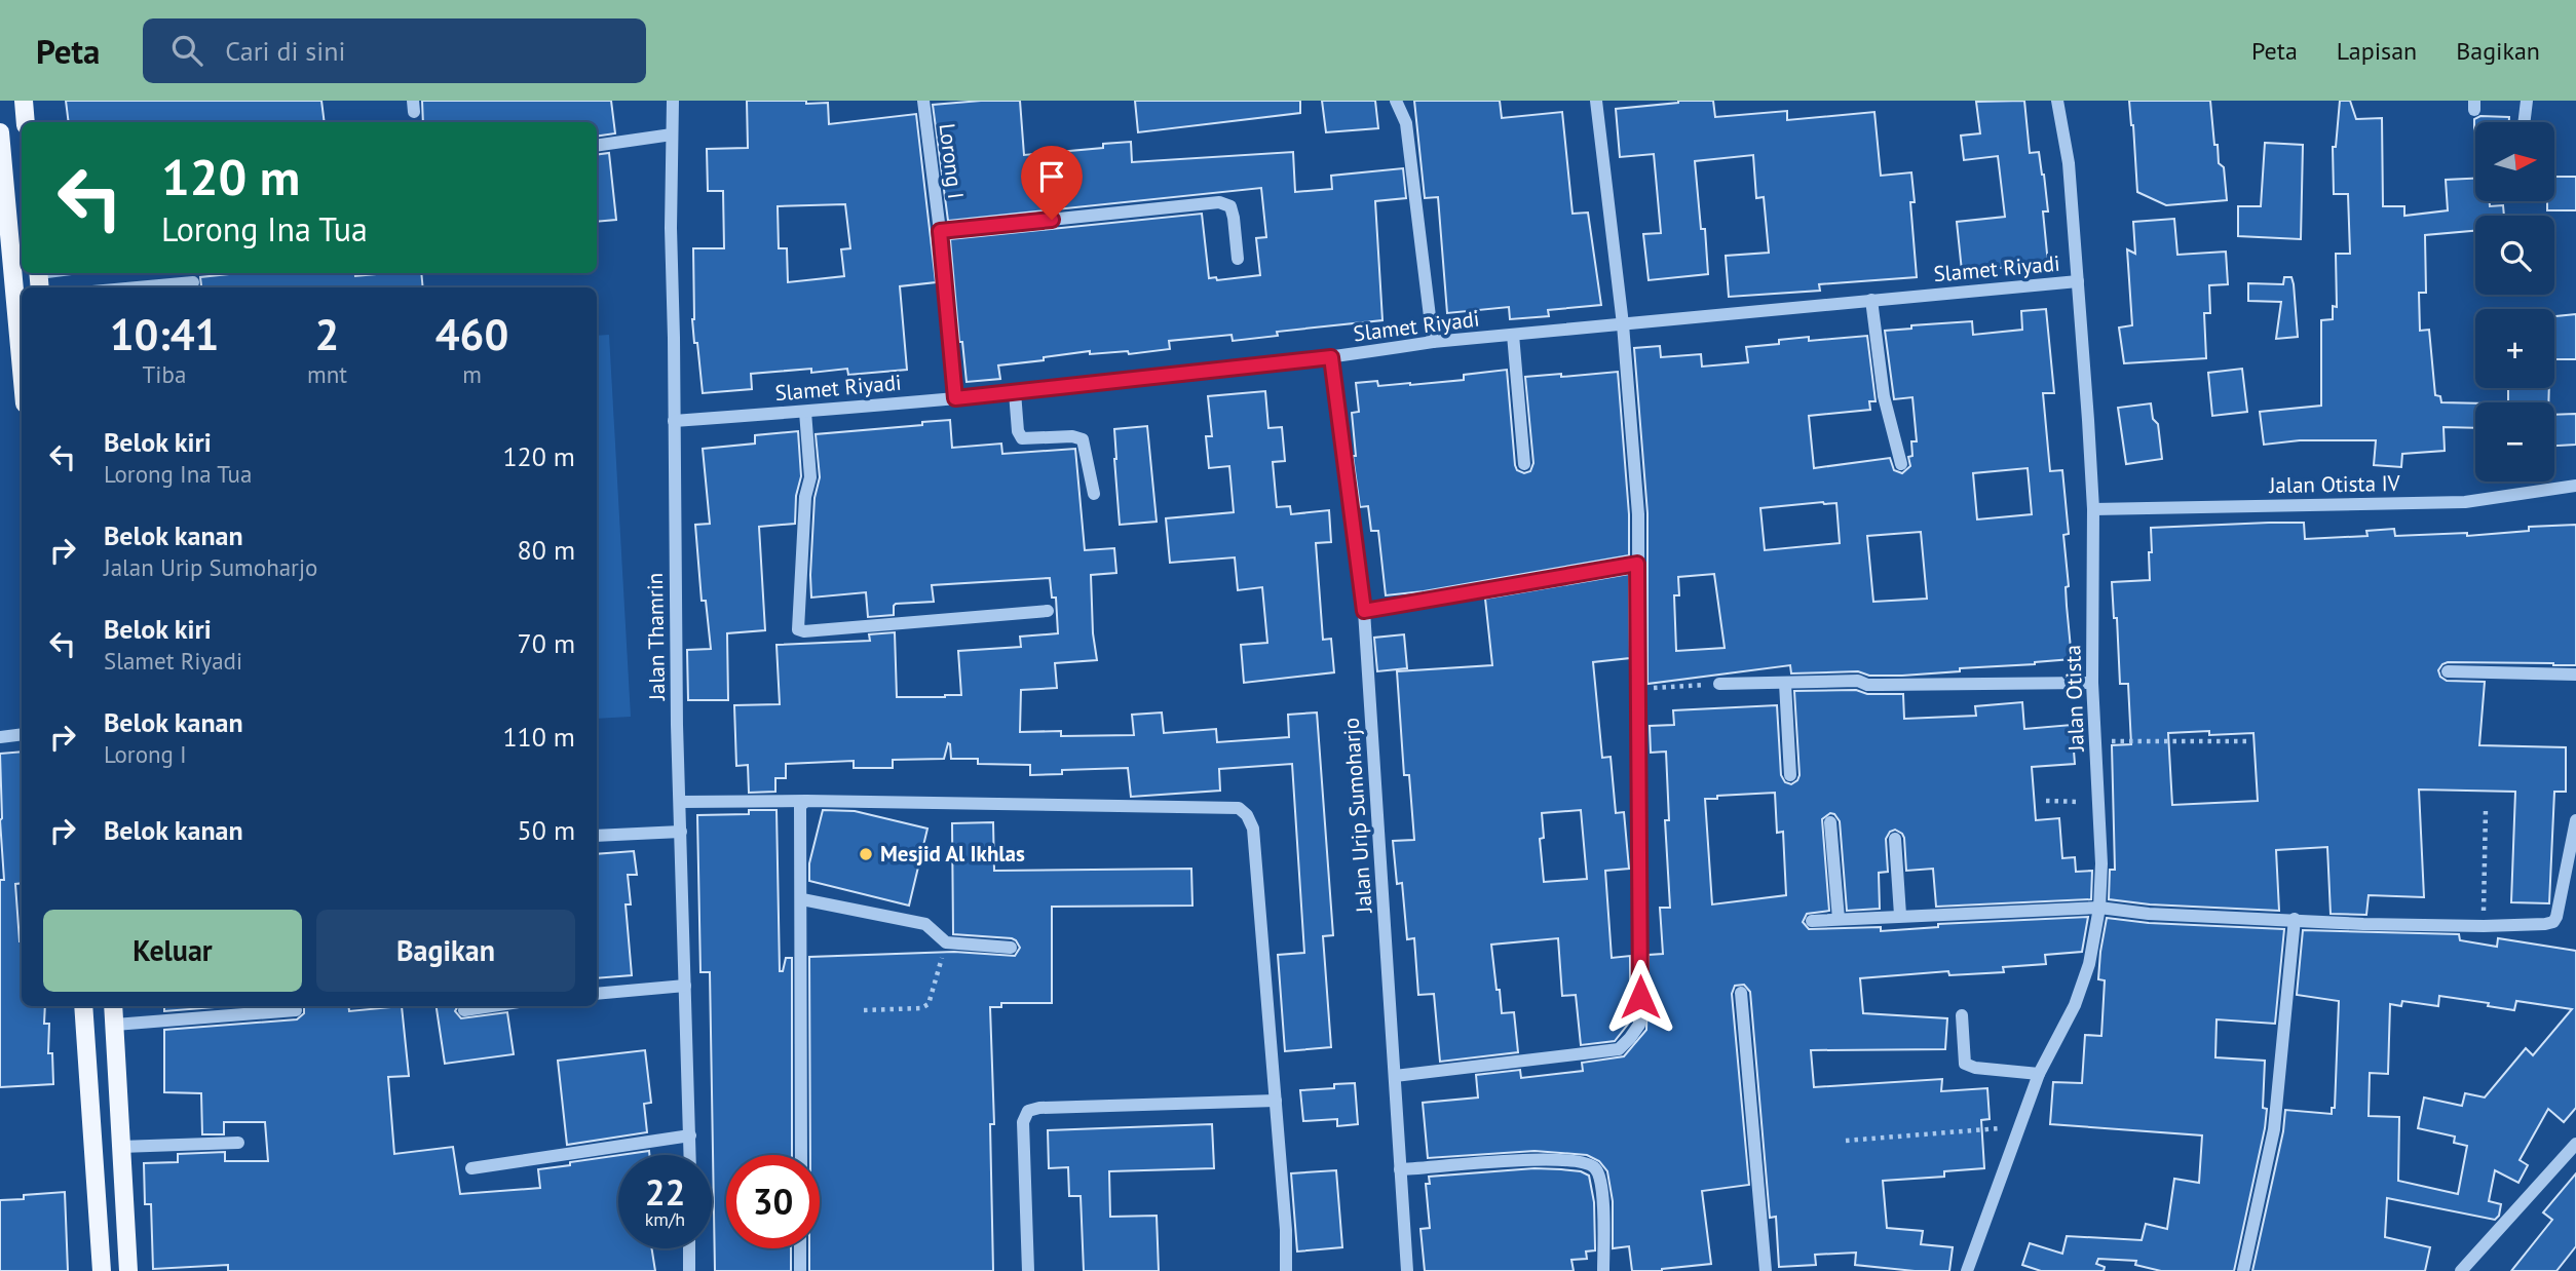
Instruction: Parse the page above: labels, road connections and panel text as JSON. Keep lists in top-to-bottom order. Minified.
{"streets":{"street":["Lorong I","Slamet Riyadi","Jalan Otista IV","Jalan Thamrin","Jalan Otista","Jalan Urip Sumoharjo"]},"crossings":[["Lorong I","Slamet Riyadi"],["Slamet Riyadi","Jalan Thamrin"],["Slamet Riyadi","Jalan Otista"],["Slamet Riyadi","Jalan Urip Sumoharjo"],["Jalan Otista IV","Jalan Otista"]],"places":["Mesjid Al Ikhlas"],"north":"right","page":{"header":"Peta","search":"Cari di sini","nav":["Peta","Lapisan","Bagikan"],"map_buttons":["+","−"],"turn":["120 m","Lorong Ina Tua"],"eta":["10:41","Tiba","2","mnt","460","m"],"list":[{"name":"Belok kiri","note":"Lorong Ina Tua","value":"120 m"},{"name":"Belok kanan","note":"Jalan Urip Sumoharjo","value":"80 m"},{"name":"Belok kiri","note":"Slamet Riyadi","value":"70 m"},{"name":"Belok kanan","note":"Lorong I","value":"110 m"},{"name":"Belok kanan","value":"50 m"}],"buttons":["Keluar","Bagikan"],"speed":"22 km/h","limit":"30"}}
